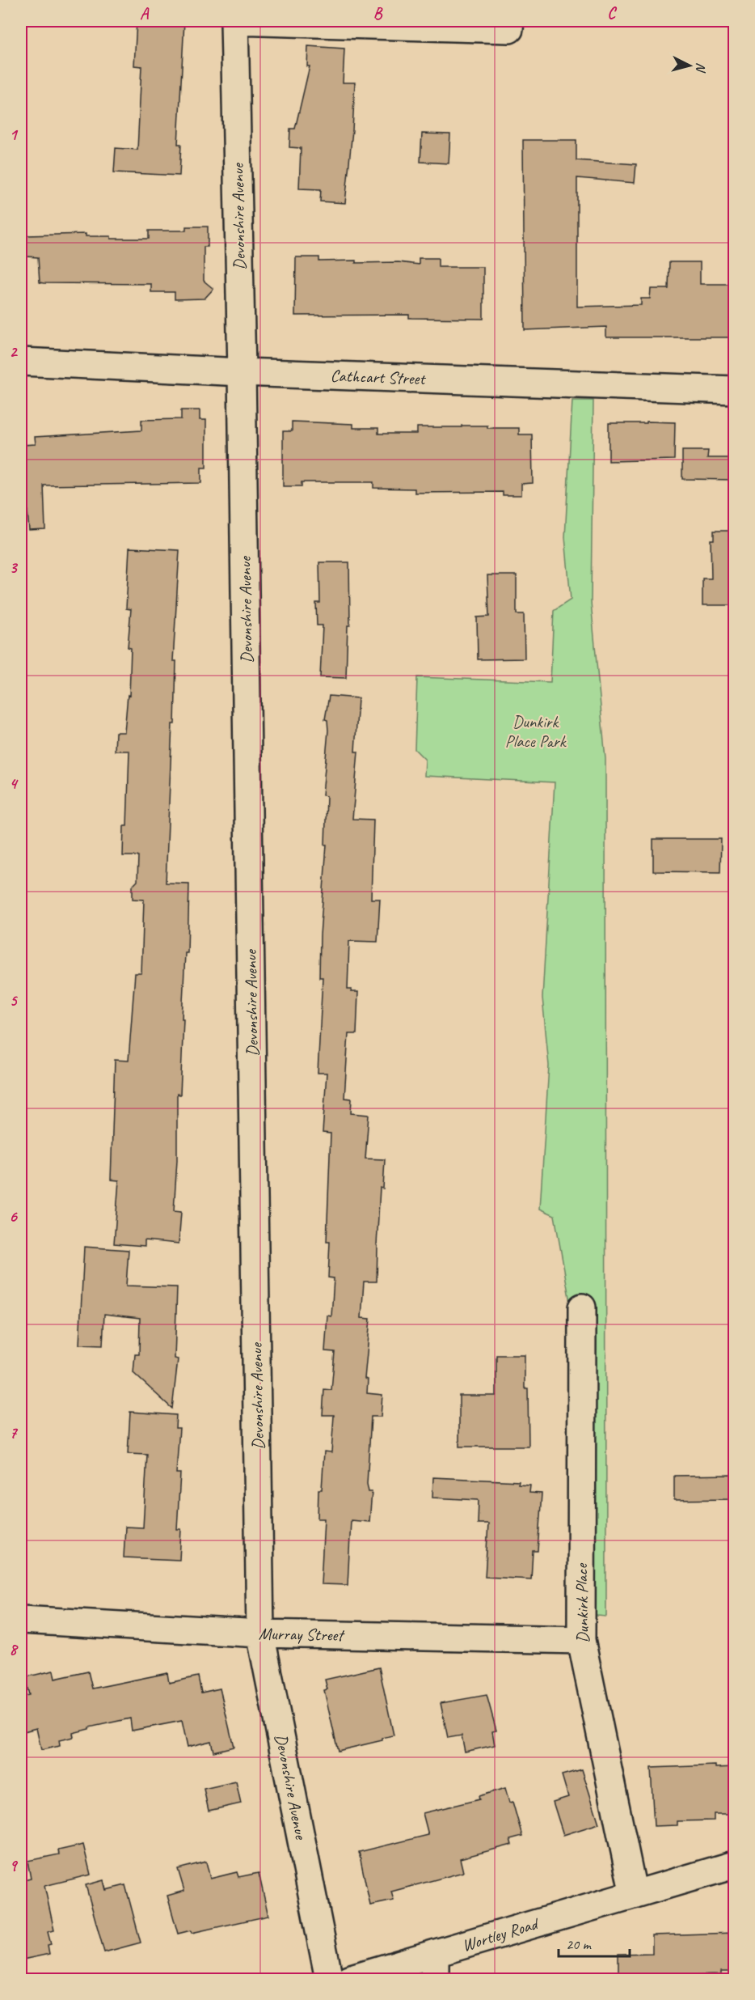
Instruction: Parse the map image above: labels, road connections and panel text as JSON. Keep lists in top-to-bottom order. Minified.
{"streets":{"street":["Devonshire Avenue","Cathcart Street","Dunkirk Place","Murray Street","Wortley Road"]},"crossings":[["Devonshire Avenue","Cathcart Street"],["Devonshire Avenue","Murray Street"],["Dunkirk Place","Murray Street"],["Dunkirk Place","Wortley Road"]],"parks":["Dunkirk Place Park"],"scale_bar":"20 m","north":"right","grid":{"columns":["A","B","C"],"rows":["1","2","3","4","5","6","7","8","9"]}}
